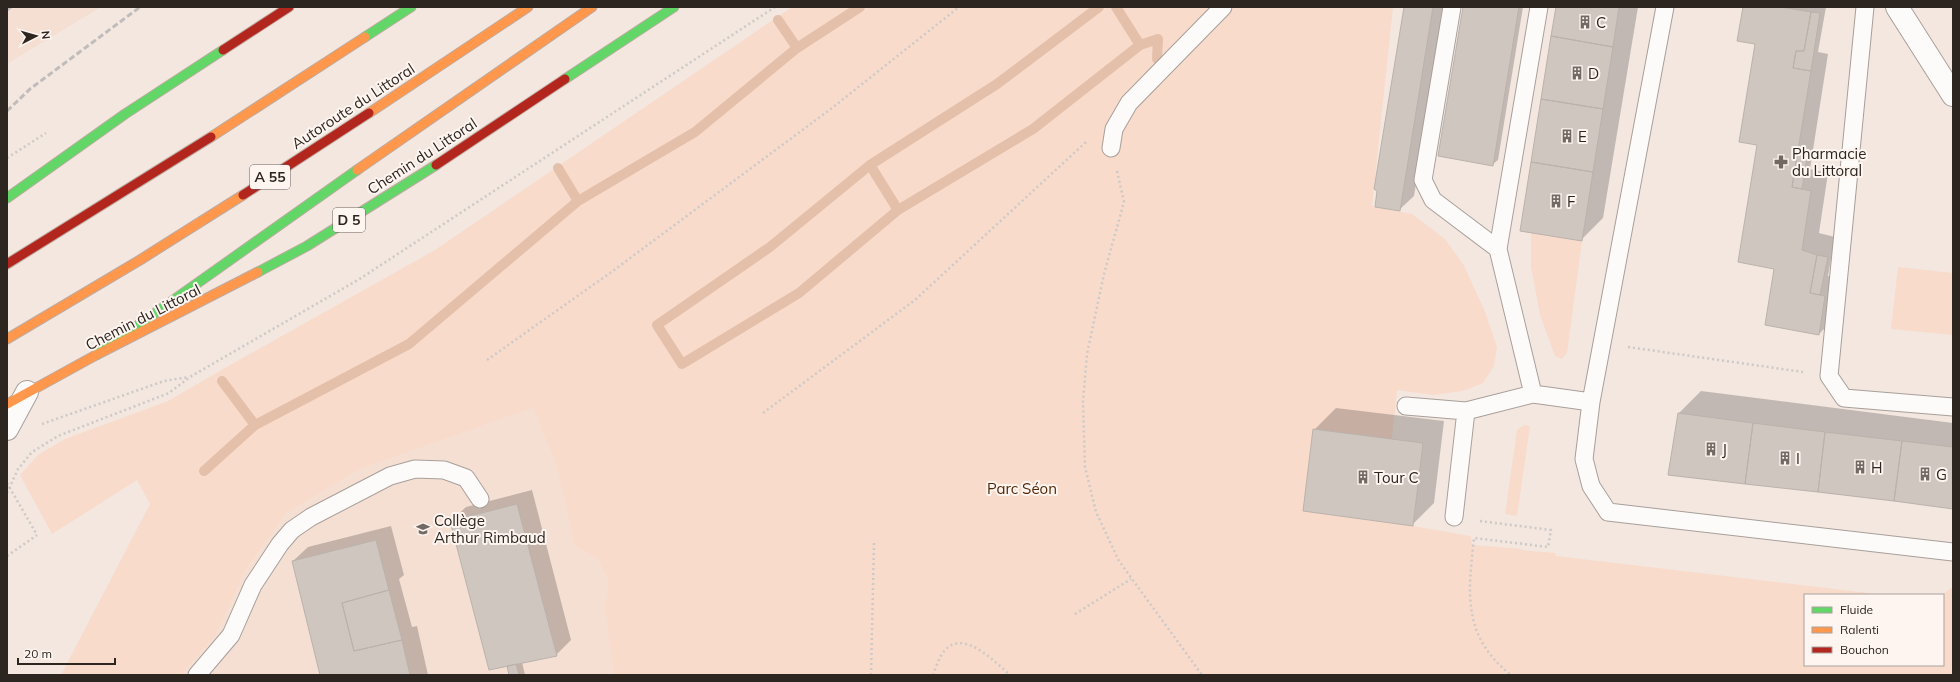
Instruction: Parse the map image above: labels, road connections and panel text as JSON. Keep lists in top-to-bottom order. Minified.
{"streets":{"main road":["Autoroute du Littoral","Chemin du Littoral","A 55","D 5"]},"parks":["Parc Séon"],"places":{"building":["C","D","E","F","J","I","H","G","Tour C"],"pharmacy":["Pharmacie du Littoral"],"school or university":["Collège Arthur Rimbaud"]},"legend":["Fluide","Ralenti","Bouchon"],"scale_bar":"20 m","north":"right"}
